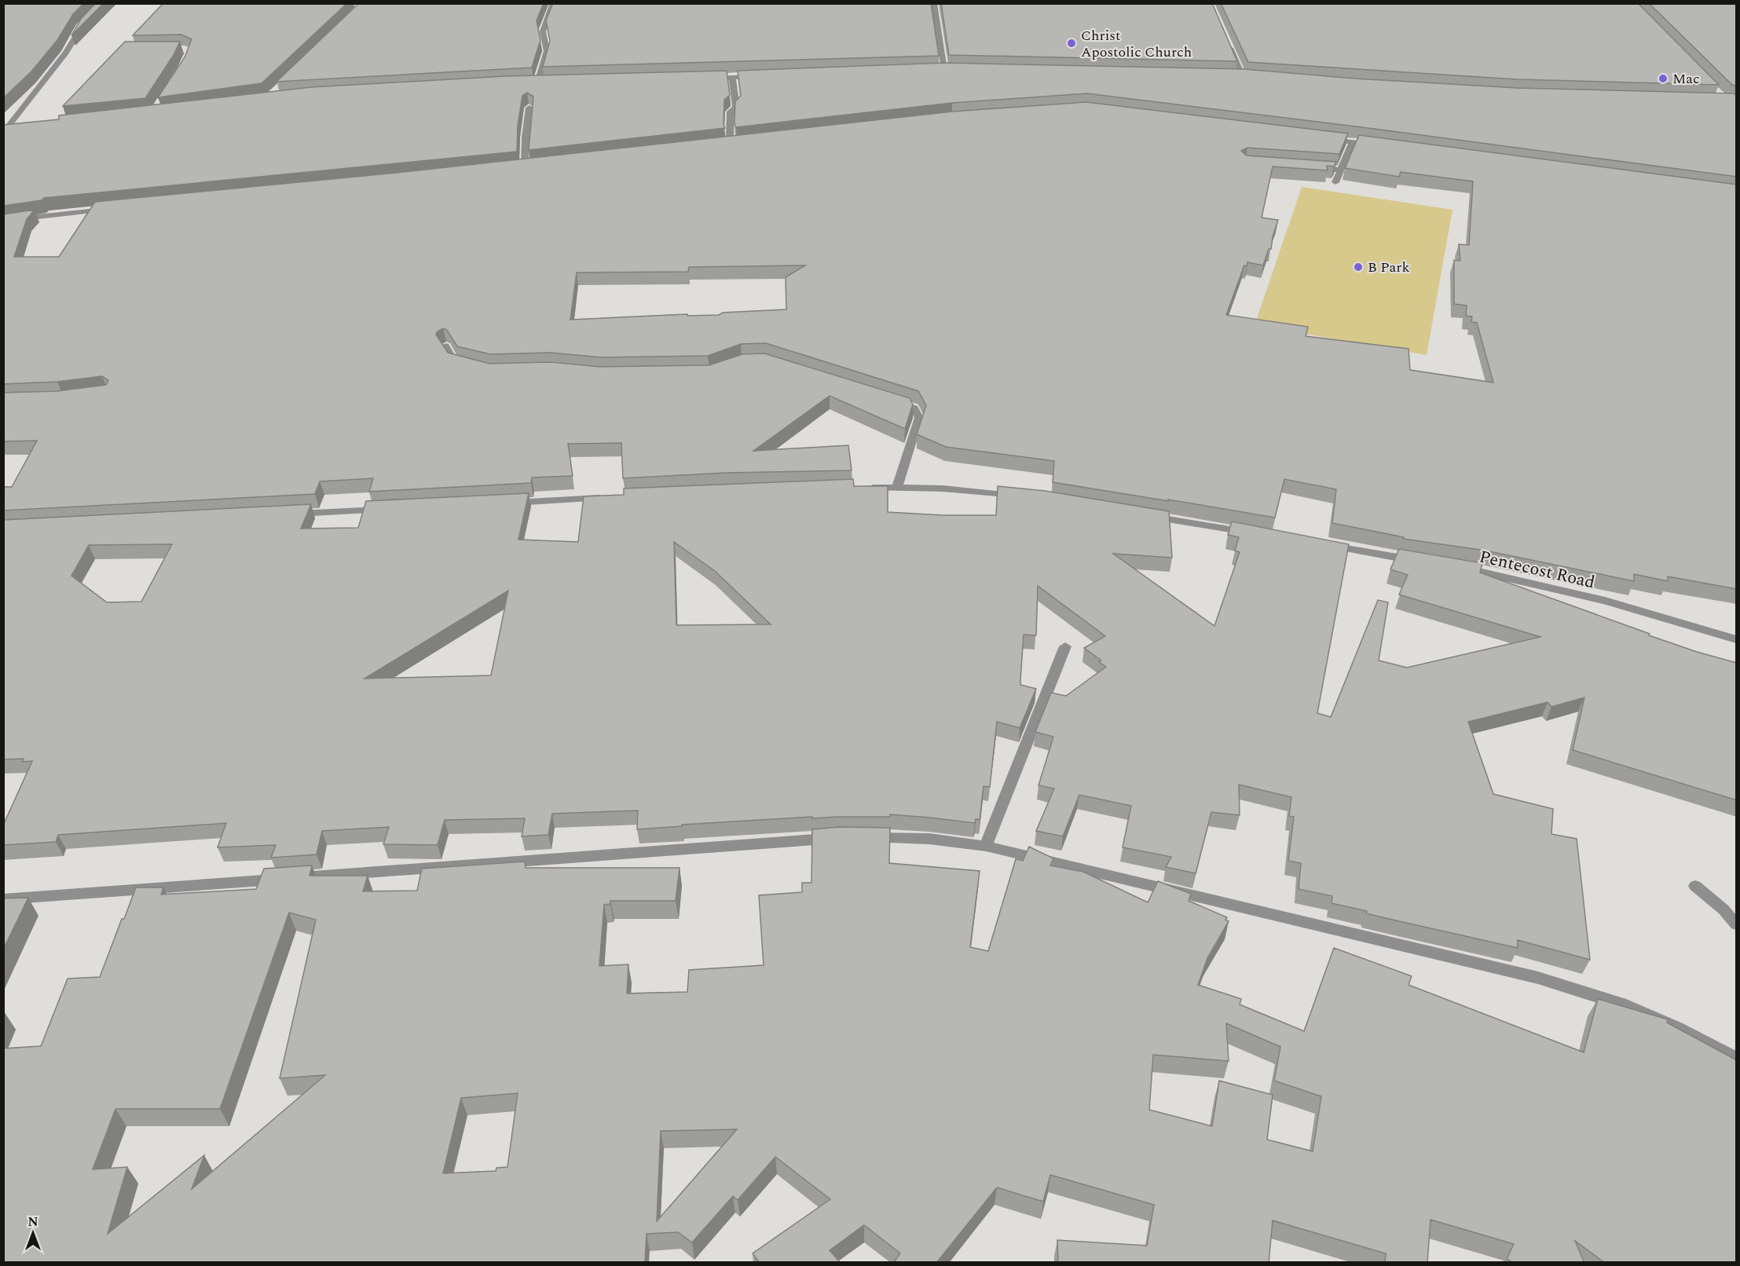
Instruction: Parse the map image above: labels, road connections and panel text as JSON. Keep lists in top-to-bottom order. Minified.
{"streets":{"street":["Pentecost Road"]},"places":["Christ Apostolic Church","Mac","B Park"],"north":"top"}
